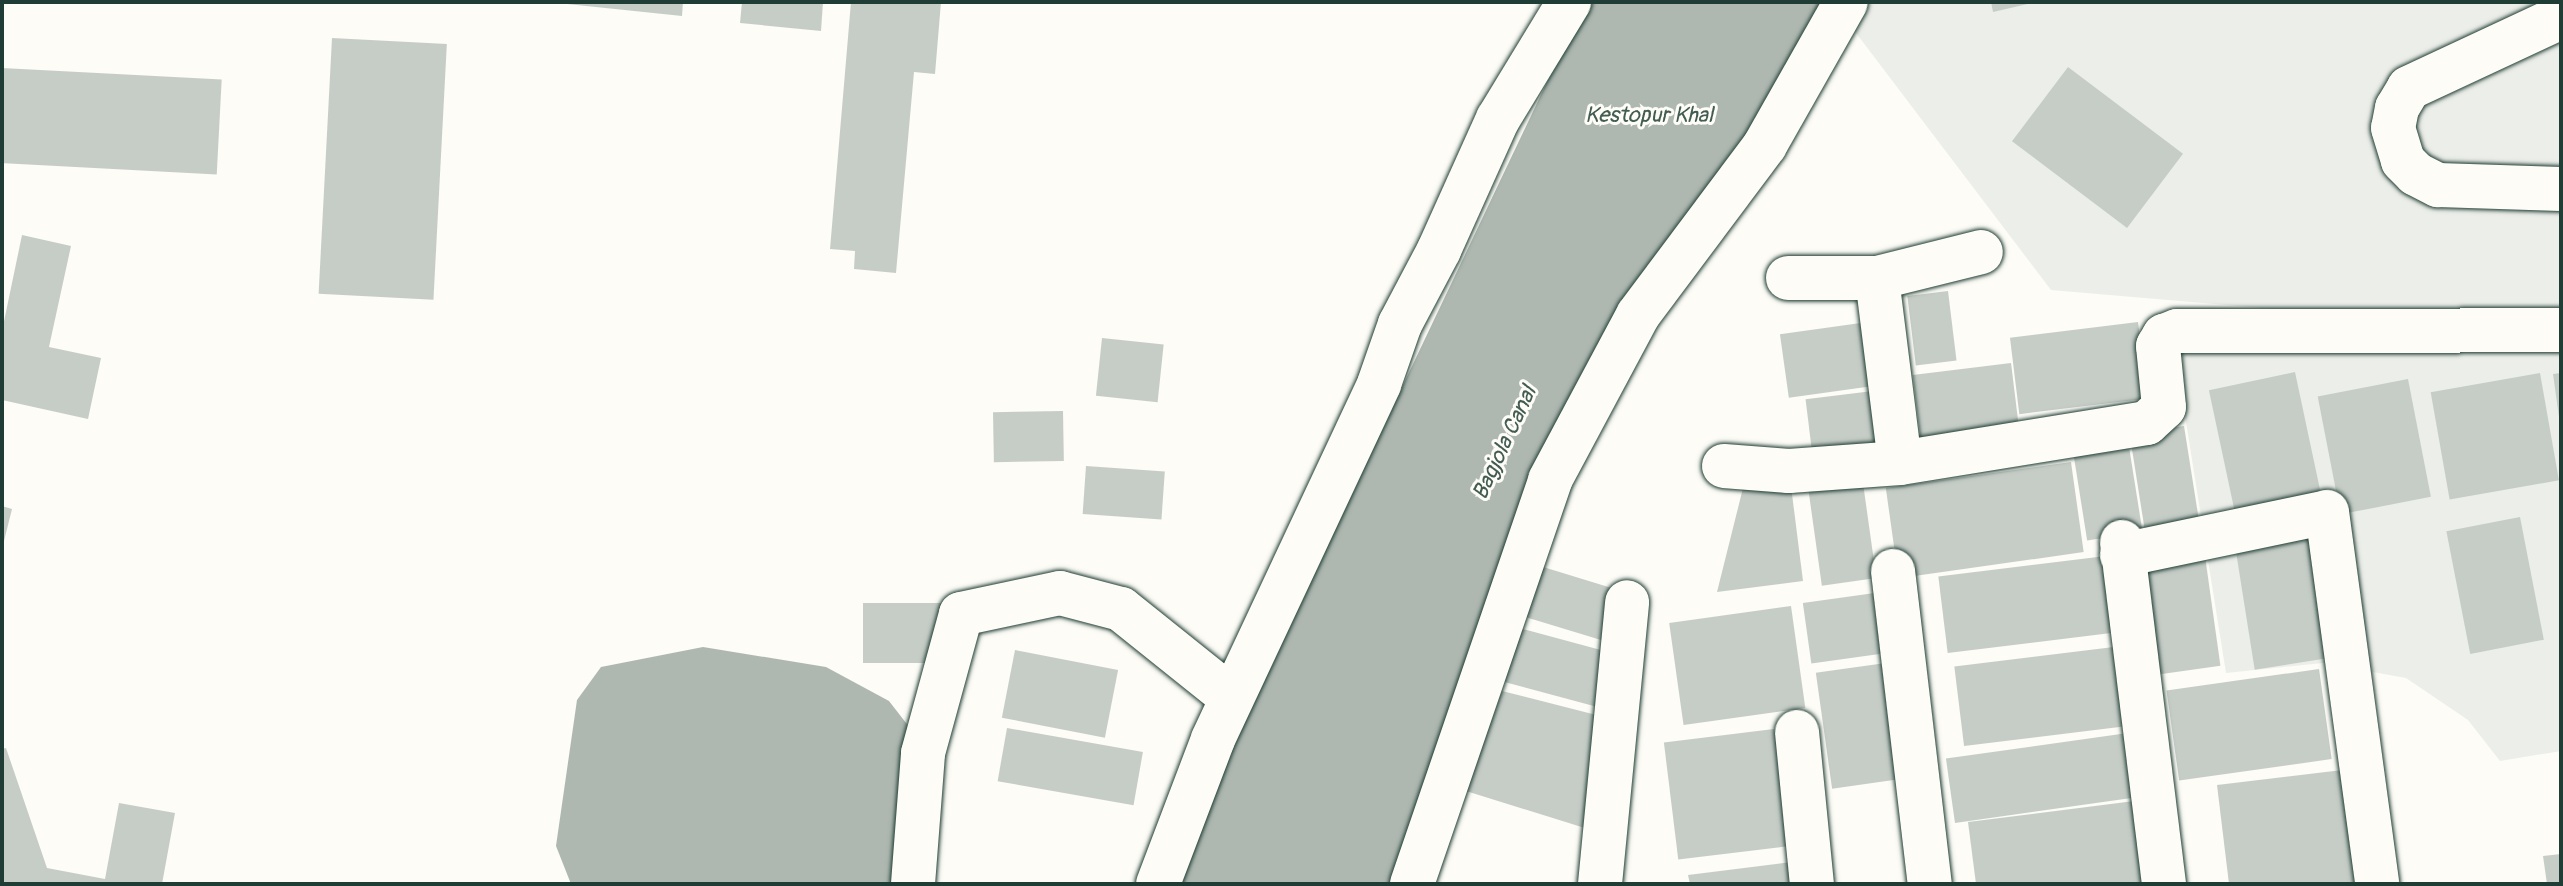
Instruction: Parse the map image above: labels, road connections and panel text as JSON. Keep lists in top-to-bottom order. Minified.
{"water":["Kestopur Khal","Bagjola Canal"]}
